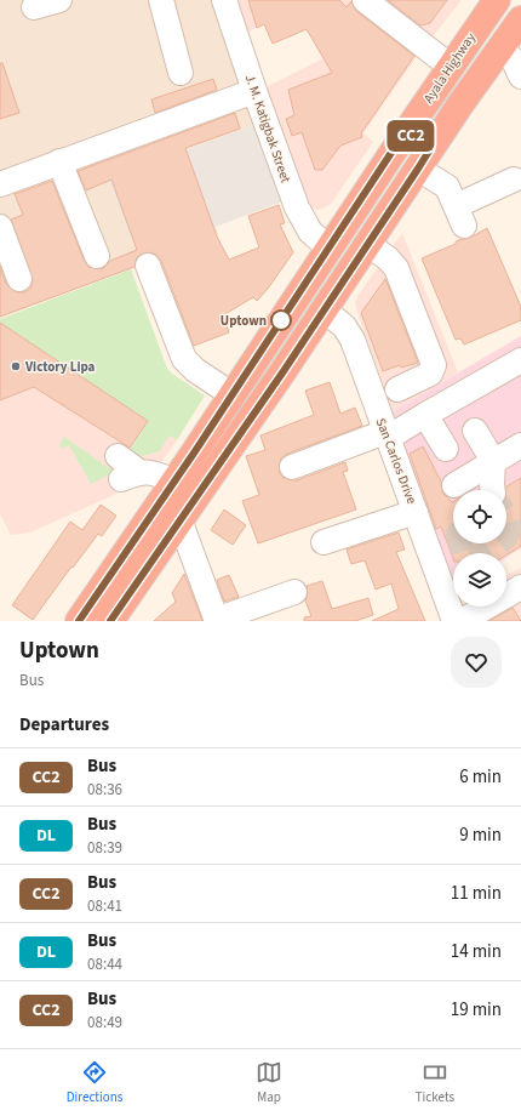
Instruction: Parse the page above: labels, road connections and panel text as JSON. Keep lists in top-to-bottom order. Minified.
{"streets":{"highway":["Ayala Highway"],"street":["J. M. Katigbak Street","San Carlos Drive"]},"crossings":[["Ayala Highway","J. M. Katigbak Street"]],"places":["Uptown","Victory Lipa"],"lines":["bus line CC2"],"page":{"on_map":"CC2","heading":[["Uptown","Bus"],"Departures"],"list":[{"mark":"CC2","name":"Bus","note":"08:36","value":"6 min"},{"mark":"DL","name":"Bus","note":"08:39","value":"9 min"},{"mark":"CC2","name":"Bus","note":"08:41","value":"11 min"},{"mark":"DL","name":"Bus","note":"08:44","value":"14 min"},{"mark":"CC2","name":"Bus","note":"08:49","value":"19 min"}],"tabs":["Directions","Map","Tickets"]}}
